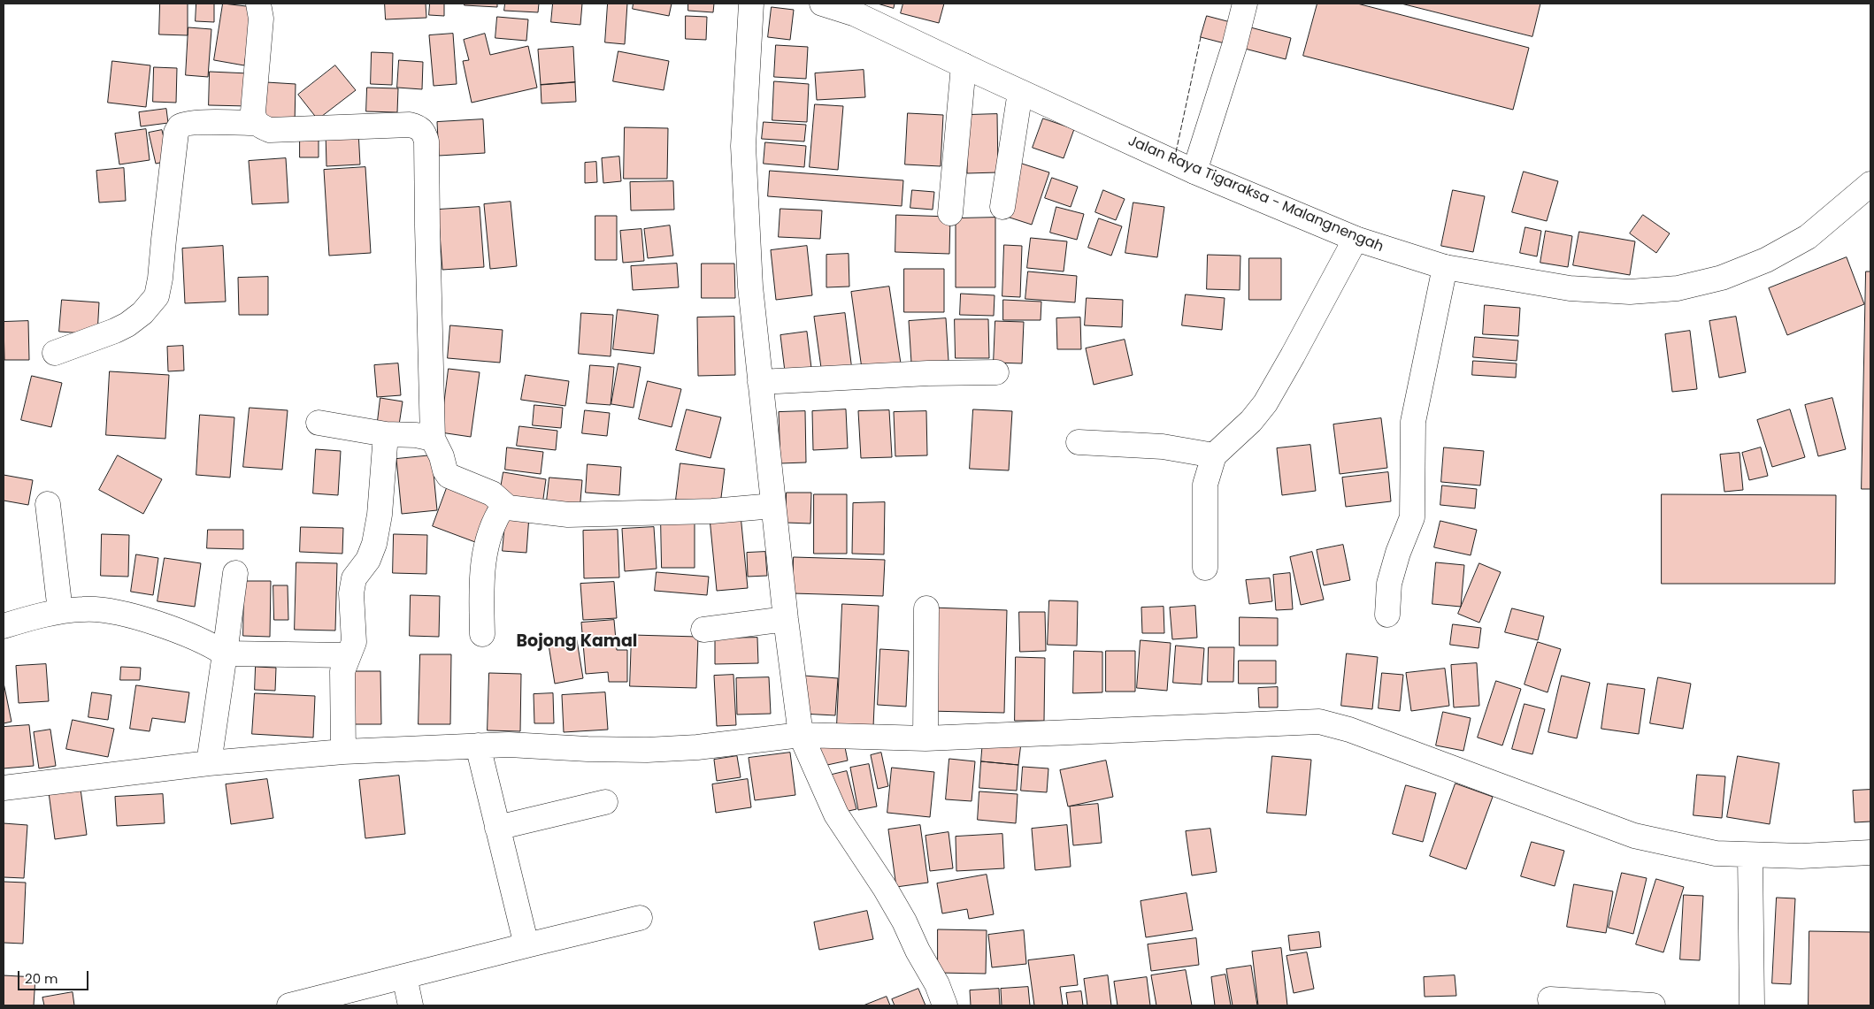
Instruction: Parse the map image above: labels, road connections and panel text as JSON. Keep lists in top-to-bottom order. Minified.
{"streets":{"street":["Jalan Raya Tigaraksa - Malangnengah"]},"districts":["Bojong Kamal"],"scale_bar":"20 m"}
